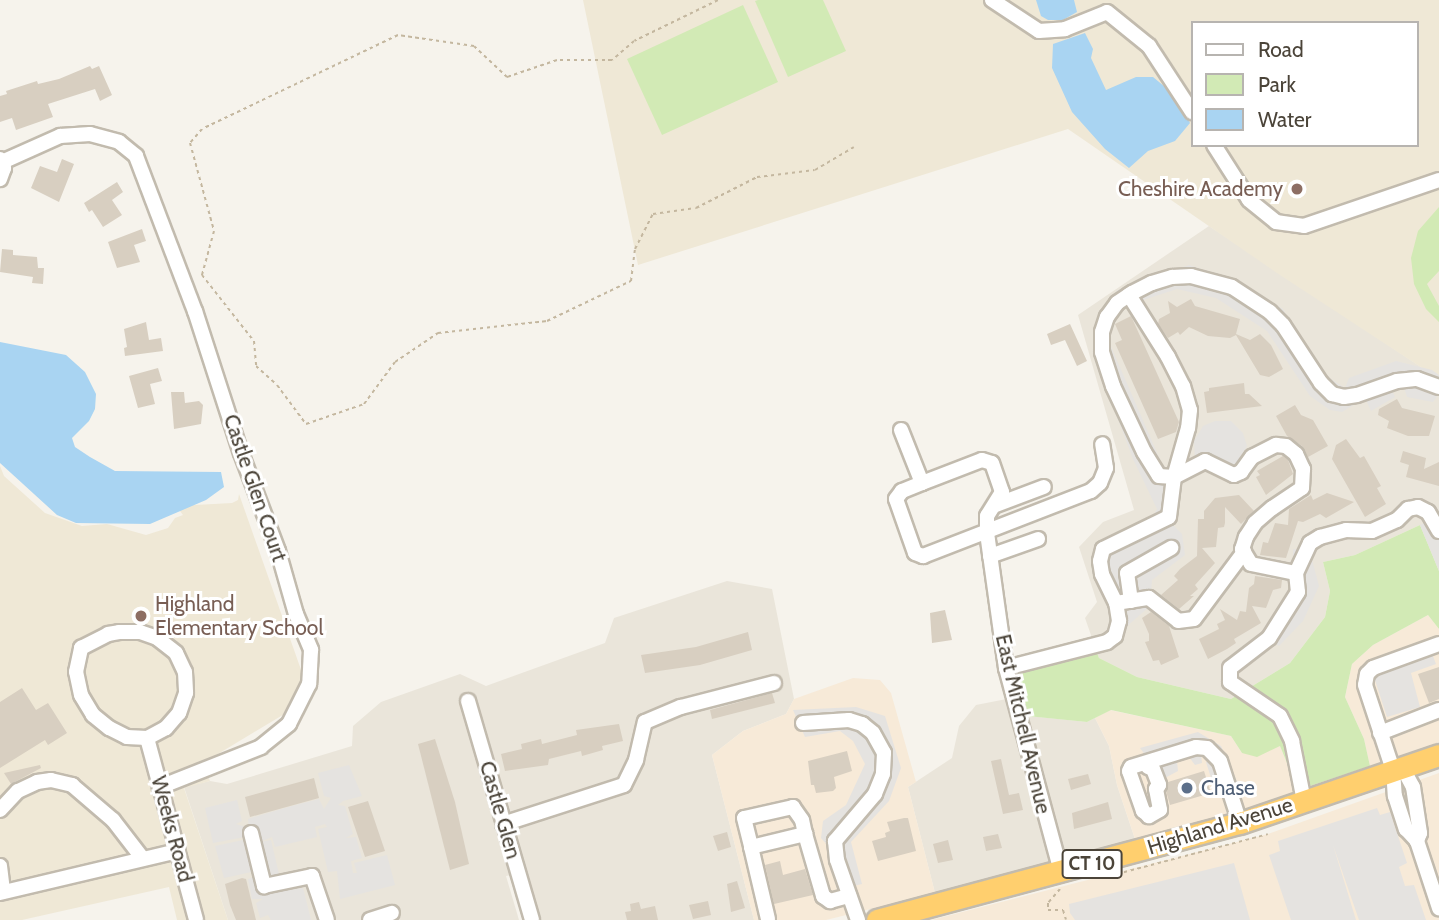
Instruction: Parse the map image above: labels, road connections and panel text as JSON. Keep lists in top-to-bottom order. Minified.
{"streets":{"highway":["Highland Avenue","CT 10"],"street":["Castle Glen Court","East Mitchell Avenue","Castle Glen","Weeks Road"]},"crossings":[["Castle Glen Court","Weeks Road"],["East Mitchell Avenue","Highland Avenue"]],"places":["Cheshire Academy","Highland Elementary School","Chase"],"legend":["Road","Park","Water"]}
